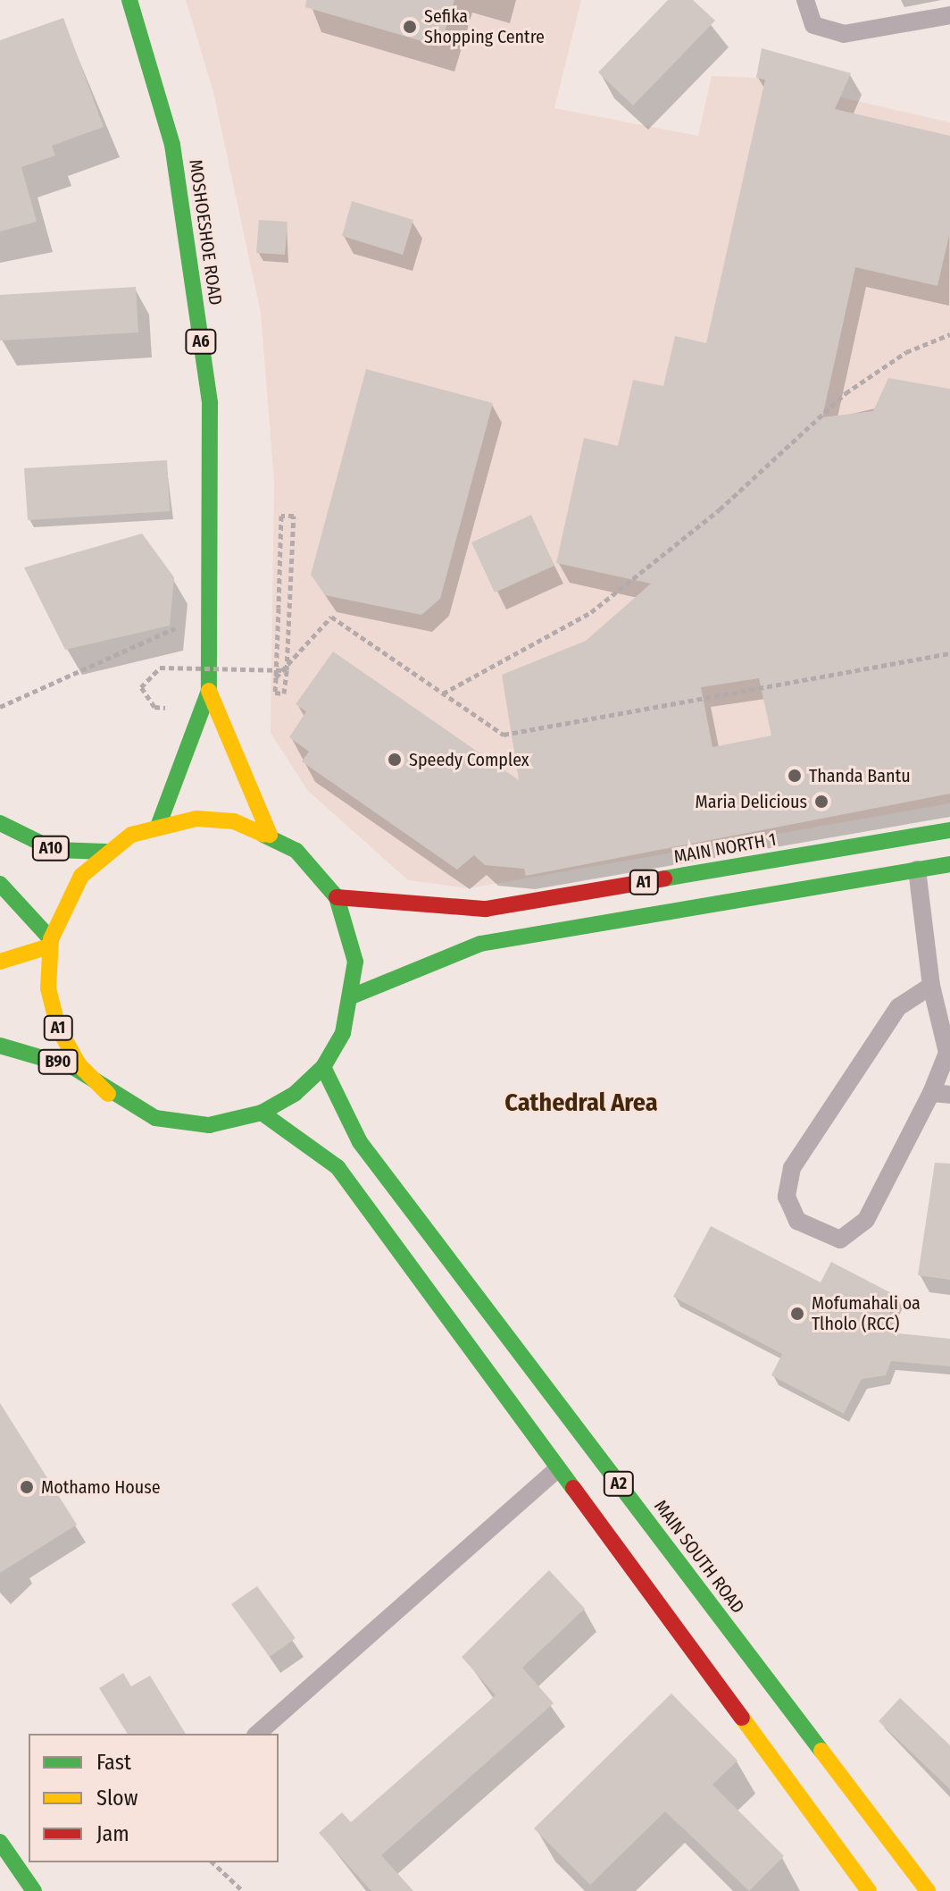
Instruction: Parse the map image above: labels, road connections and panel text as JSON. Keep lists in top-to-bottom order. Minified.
{"streets":{"main road":["MOSHOESHOE ROAD","A6","A10","MAIN NORTH 1","A1","B90","A2","MAIN SOUTH ROAD"]},"crossings":[["MOSHOESHOE ROAD","A1"],["A10","A1"],["MAIN NORTH 1","A1"],["A1","B90"],["A1","A2"],["A1","MAIN SOUTH ROAD"]],"districts":["Cathedral Area"],"places":["Sefika Shopping Centre","Speedy Complex","Thanda Bantu","Maria Delicious","Mofumahali oa Tlholo (RCC)","Mothamo House"],"legend":["Fast","Slow","Jam"]}
